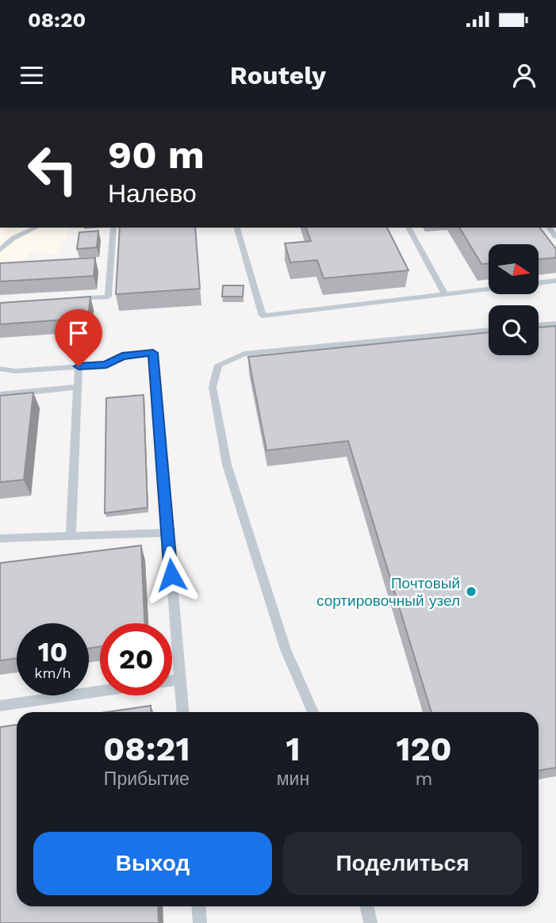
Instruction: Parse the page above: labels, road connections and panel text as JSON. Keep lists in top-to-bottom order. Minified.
{"places":["Почтовый сортировочный узел"],"north":"right","page":{"status":"08:20","header":"Routely","turn":["90 m","Налево"],"speed":"10 km/h","limit":"20","eta":["08:21","Прибытие","1","мин","120","m"],"buttons":["Выход","Поделиться"]}}
